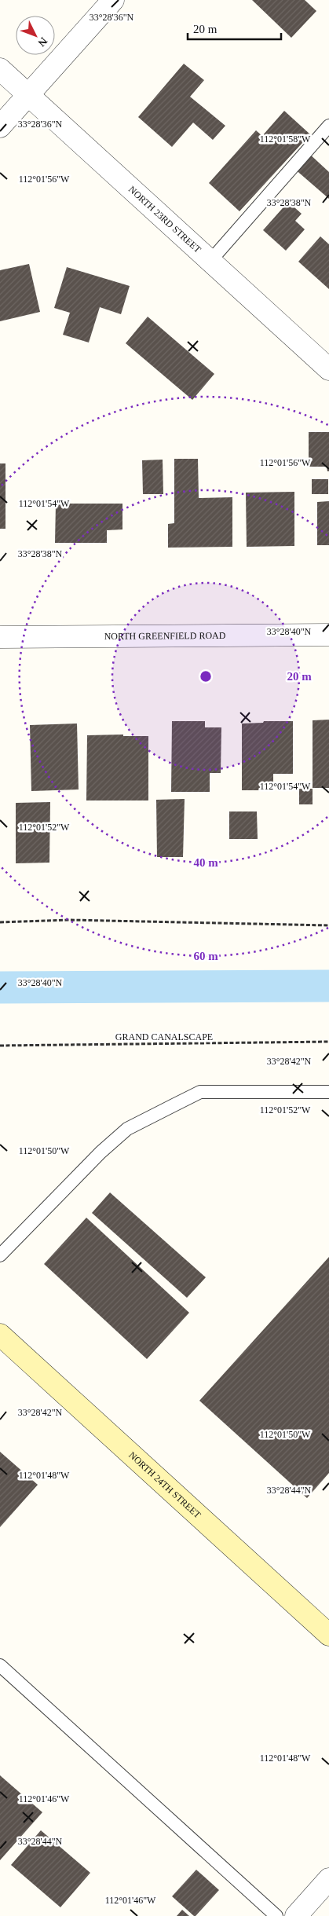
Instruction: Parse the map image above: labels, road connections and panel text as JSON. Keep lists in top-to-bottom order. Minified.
{"streets":{"main road":["NORTH 24TH STREET"],"street":["NORTH 23RD STREET","NORTH GREENFIELD ROAD"],"path":["GRAND CANALSCAPE"]},"scale_bar":"20 m","north":"bottom right","coordinates":["33°28'36\"N","112°01'58\"W","112°01'56\"W","33°28'38\"N","112°01'54\"W","33°28'40\"N","112°01'52\"W","33°28'42\"N","112°01'50\"W","112°01'48\"W","33°28'44\"N","112°01'46\"W"],"rings":["20 m","40 m","60 m"]}
